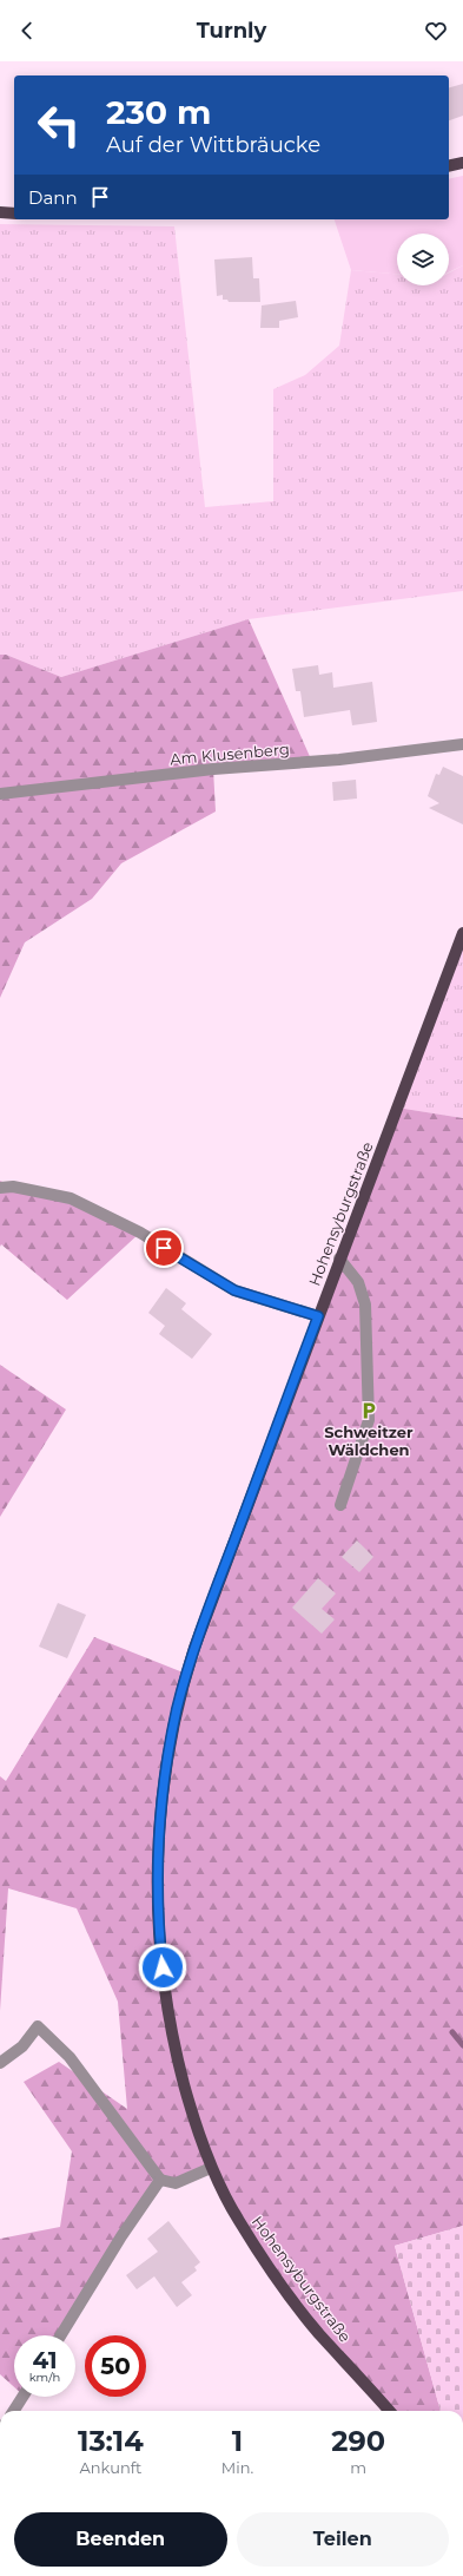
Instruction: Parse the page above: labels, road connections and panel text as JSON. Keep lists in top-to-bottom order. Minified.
{"streets":{"main road":["Hohensyburgstraße"],"street":["Am Klusenberg"]},"places":{"parking":["Schweitzer Wäldchen"]},"page":{"header":"Turnly","turn":["230 m","Auf der Wittbräucke"],"then":"Dann","speed":"41 km/h","limit":"50","eta":["13:14","Ankunft","1","Min.","290","m"],"buttons":["Beenden","Teilen"]}}
